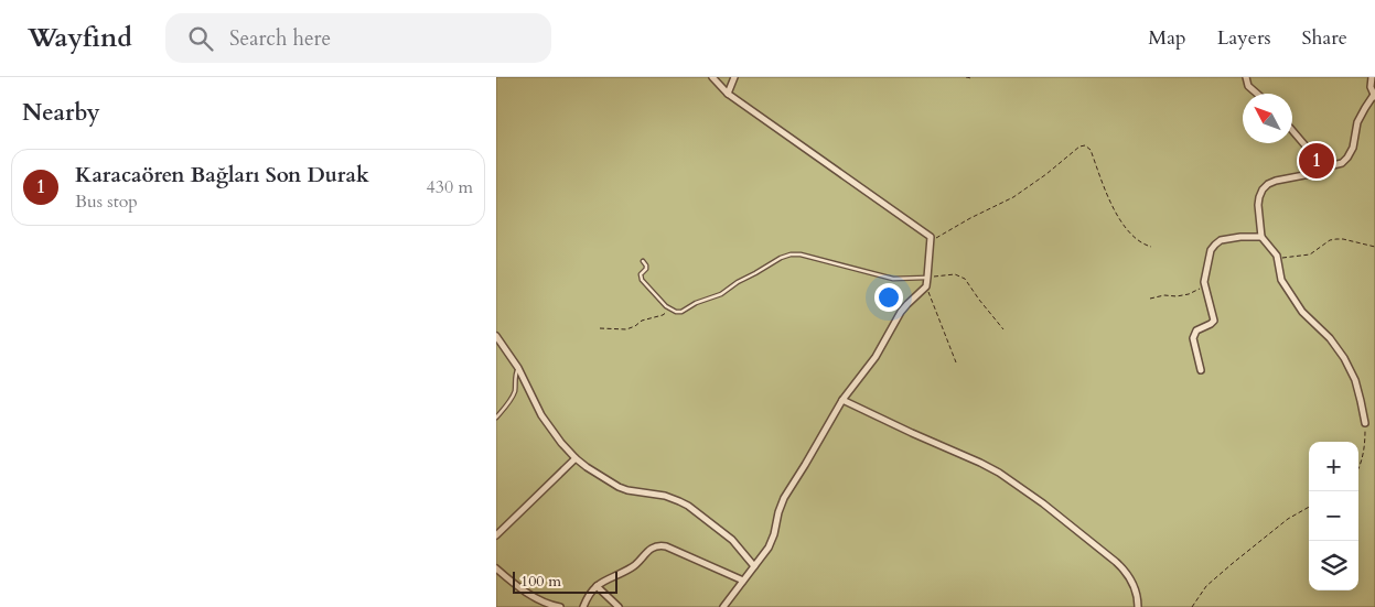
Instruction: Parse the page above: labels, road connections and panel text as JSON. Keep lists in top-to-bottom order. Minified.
{"scale_bar":"100 m","north":"top left","page":{"header":"Wayfind","search":"Search here","nav":["Map","Layers","Share"],"heading":"Nearby","pins":"1","list":[{"mark":"1","name":"Karacaören Bağları Son Durak","note":"Bus stop","value":"430 m"}],"map_buttons":["+","−"],"scale":"100 m"}}
